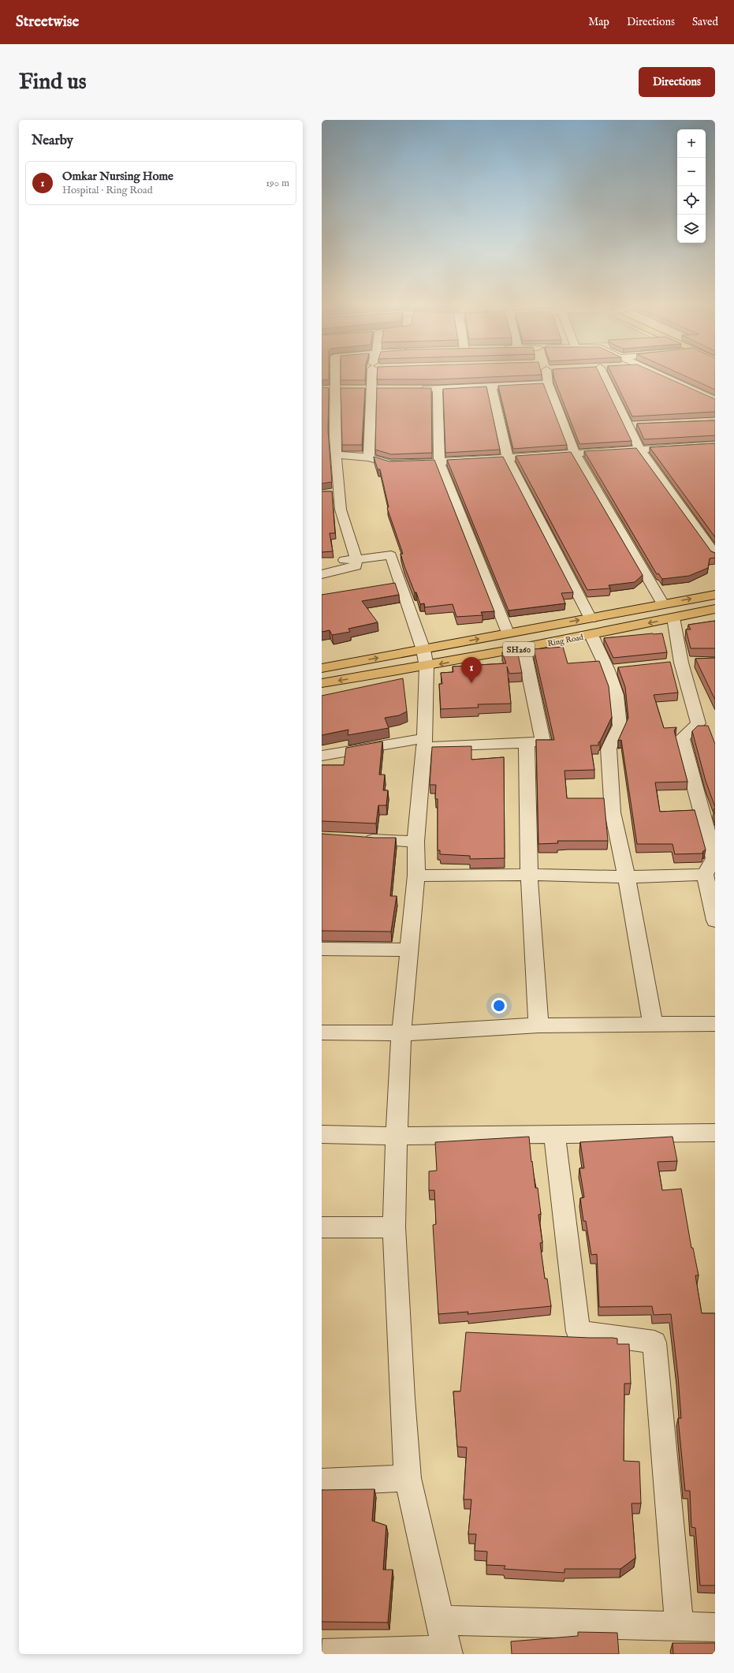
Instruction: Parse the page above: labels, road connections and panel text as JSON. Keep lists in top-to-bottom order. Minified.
{"streets":{"main road":["Ring Road","SH260"]},"page":{"header":"Streetwise","nav":["Map","Directions","Saved"],"buttons":"Directions","title":"Find us","heading":"Nearby","map_buttons":["+","−"],"list":[{"mark":"1","name":"Omkar Nursing Home","note":"Hospital · Ring Road","value":"190 m"}],"pins":"1"}}
